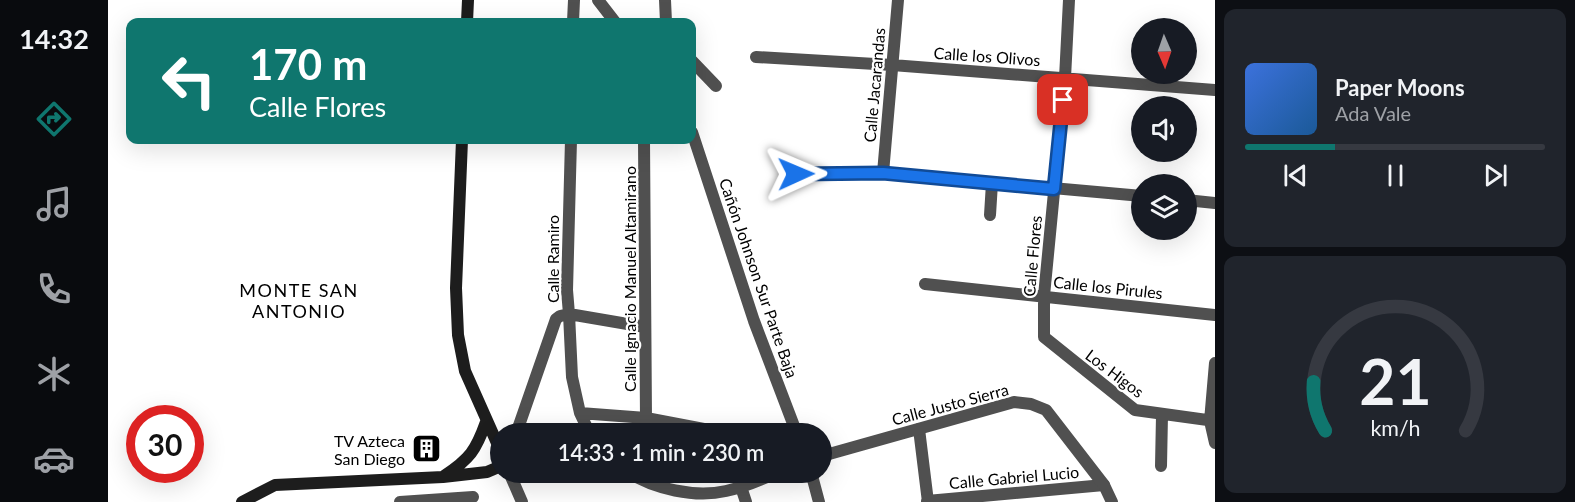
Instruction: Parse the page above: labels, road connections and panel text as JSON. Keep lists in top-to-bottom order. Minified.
{"streets":{"street":["Calle los Olivos","Calle Jacarandas","Calle Flores","Calle Ramiro","Cañón Johnson Sur Parte Baja","Calle Ignacio Manuel Altamirano","Calle los Pirules","Los Higos","Calle Justo Sierra","Calle Gabriel Lucio"]},"crossings":[["Calle los Olivos","Calle Jacarandas"],["Calle los Olivos","Calle Flores"],["Calle Flores","Calle los Pirules"],["Calle Flores","Los Higos"],["Calle Justo Sierra","Calle Gabriel Lucio"]],"districts":["MONTE SAN ANTONIO"],"places":{"building":["TV Azteca San Diego"]},"north":"bottom","page":{"tabs":"14:32","turn":["170 m","Calle Flores"],"song":["Paper Moons","Ada Vale"],"limit":"30","trip":"14:33 · 1 min · 230 m","gauge":["21","km/h"]}}
